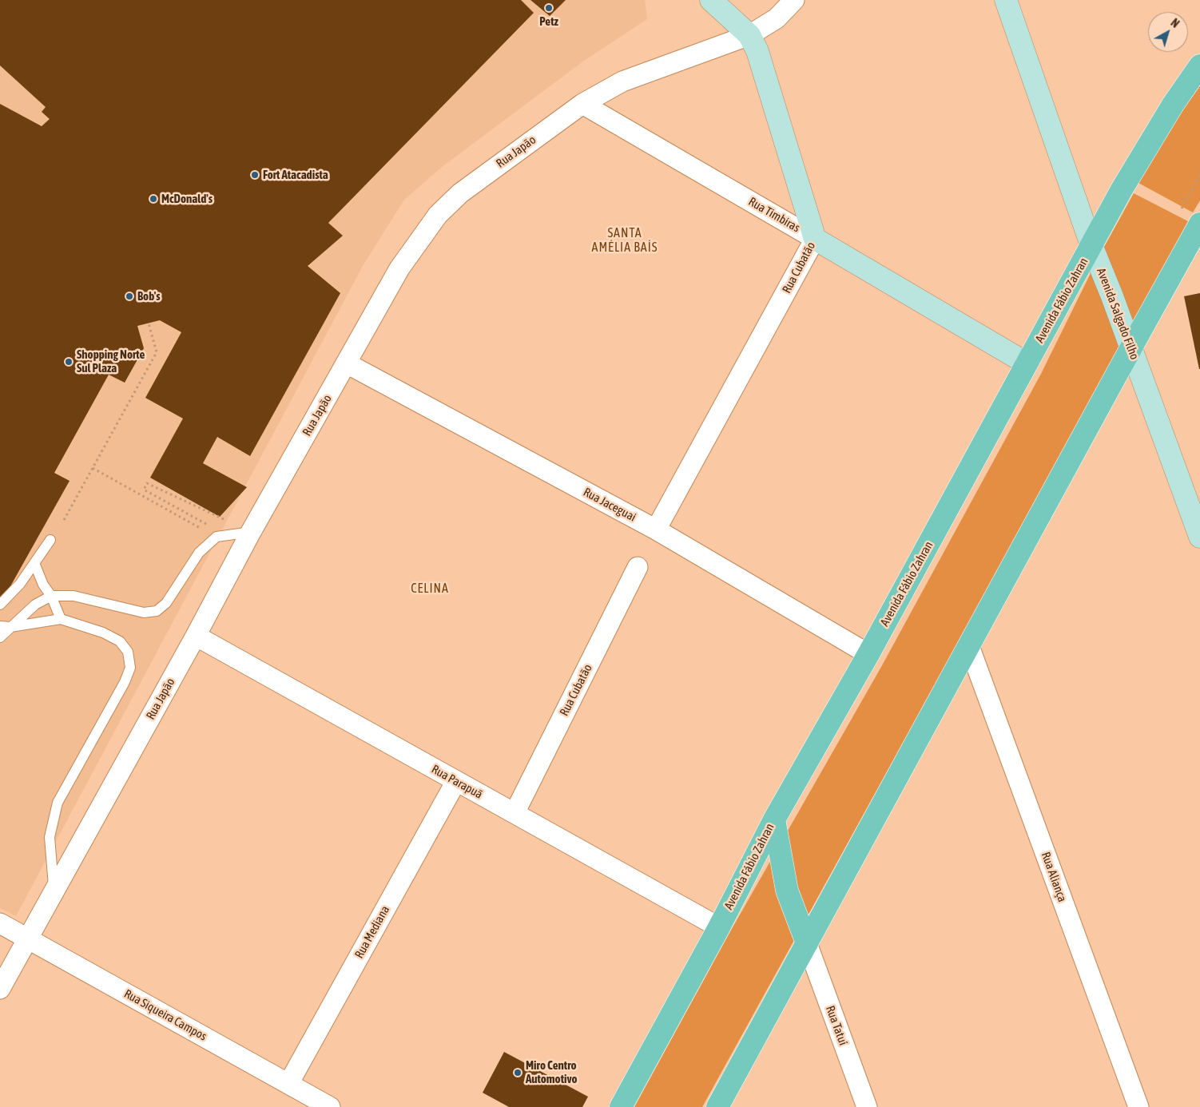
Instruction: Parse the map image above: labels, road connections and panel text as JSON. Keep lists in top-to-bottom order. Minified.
{"streets":{"main road":["Rua Timbiras","Rua Cubatão","Avenida Fábio Zahran","Avenida Salgado Filho"],"street":["Rua Japão","Rua Jaceguai","Rua Parapuã","Rua Aliança","Rua Mediana","Rua Siqueira Campos","Rua Tatuí"]},"crossings":[["Rua Japão","Rua Timbiras"],["Rua Japão","Rua Cubatão"],["Rua Japão","Rua Jaceguai"],["Rua Japão","Rua Parapuã"],["Rua Japão","Rua Siqueira Campos"],["Rua Timbiras","Rua Cubatão"],["Rua Timbiras","Avenida Fábio Zahran"],["Rua Cubatão","Rua Jaceguai"],["Rua Cubatão","Rua Parapuã"],["Avenida Fábio Zahran","Avenida Salgado Filho"],["Avenida Fábio Zahran","Rua Jaceguai"],["Avenida Fábio Zahran","Rua Parapuã"],["Rua Parapuã","Rua Mediana"],["Rua Mediana","Rua Siqueira Campos"]],"districts":["SANTA AMÉLIA BAÍS","CELINA"],"places":["Petz","Fort Atacadista","McDonald's","Bob's","Shopping Norte Sul Plaza","Miro Centro Automotivo"],"north":"top right"}
